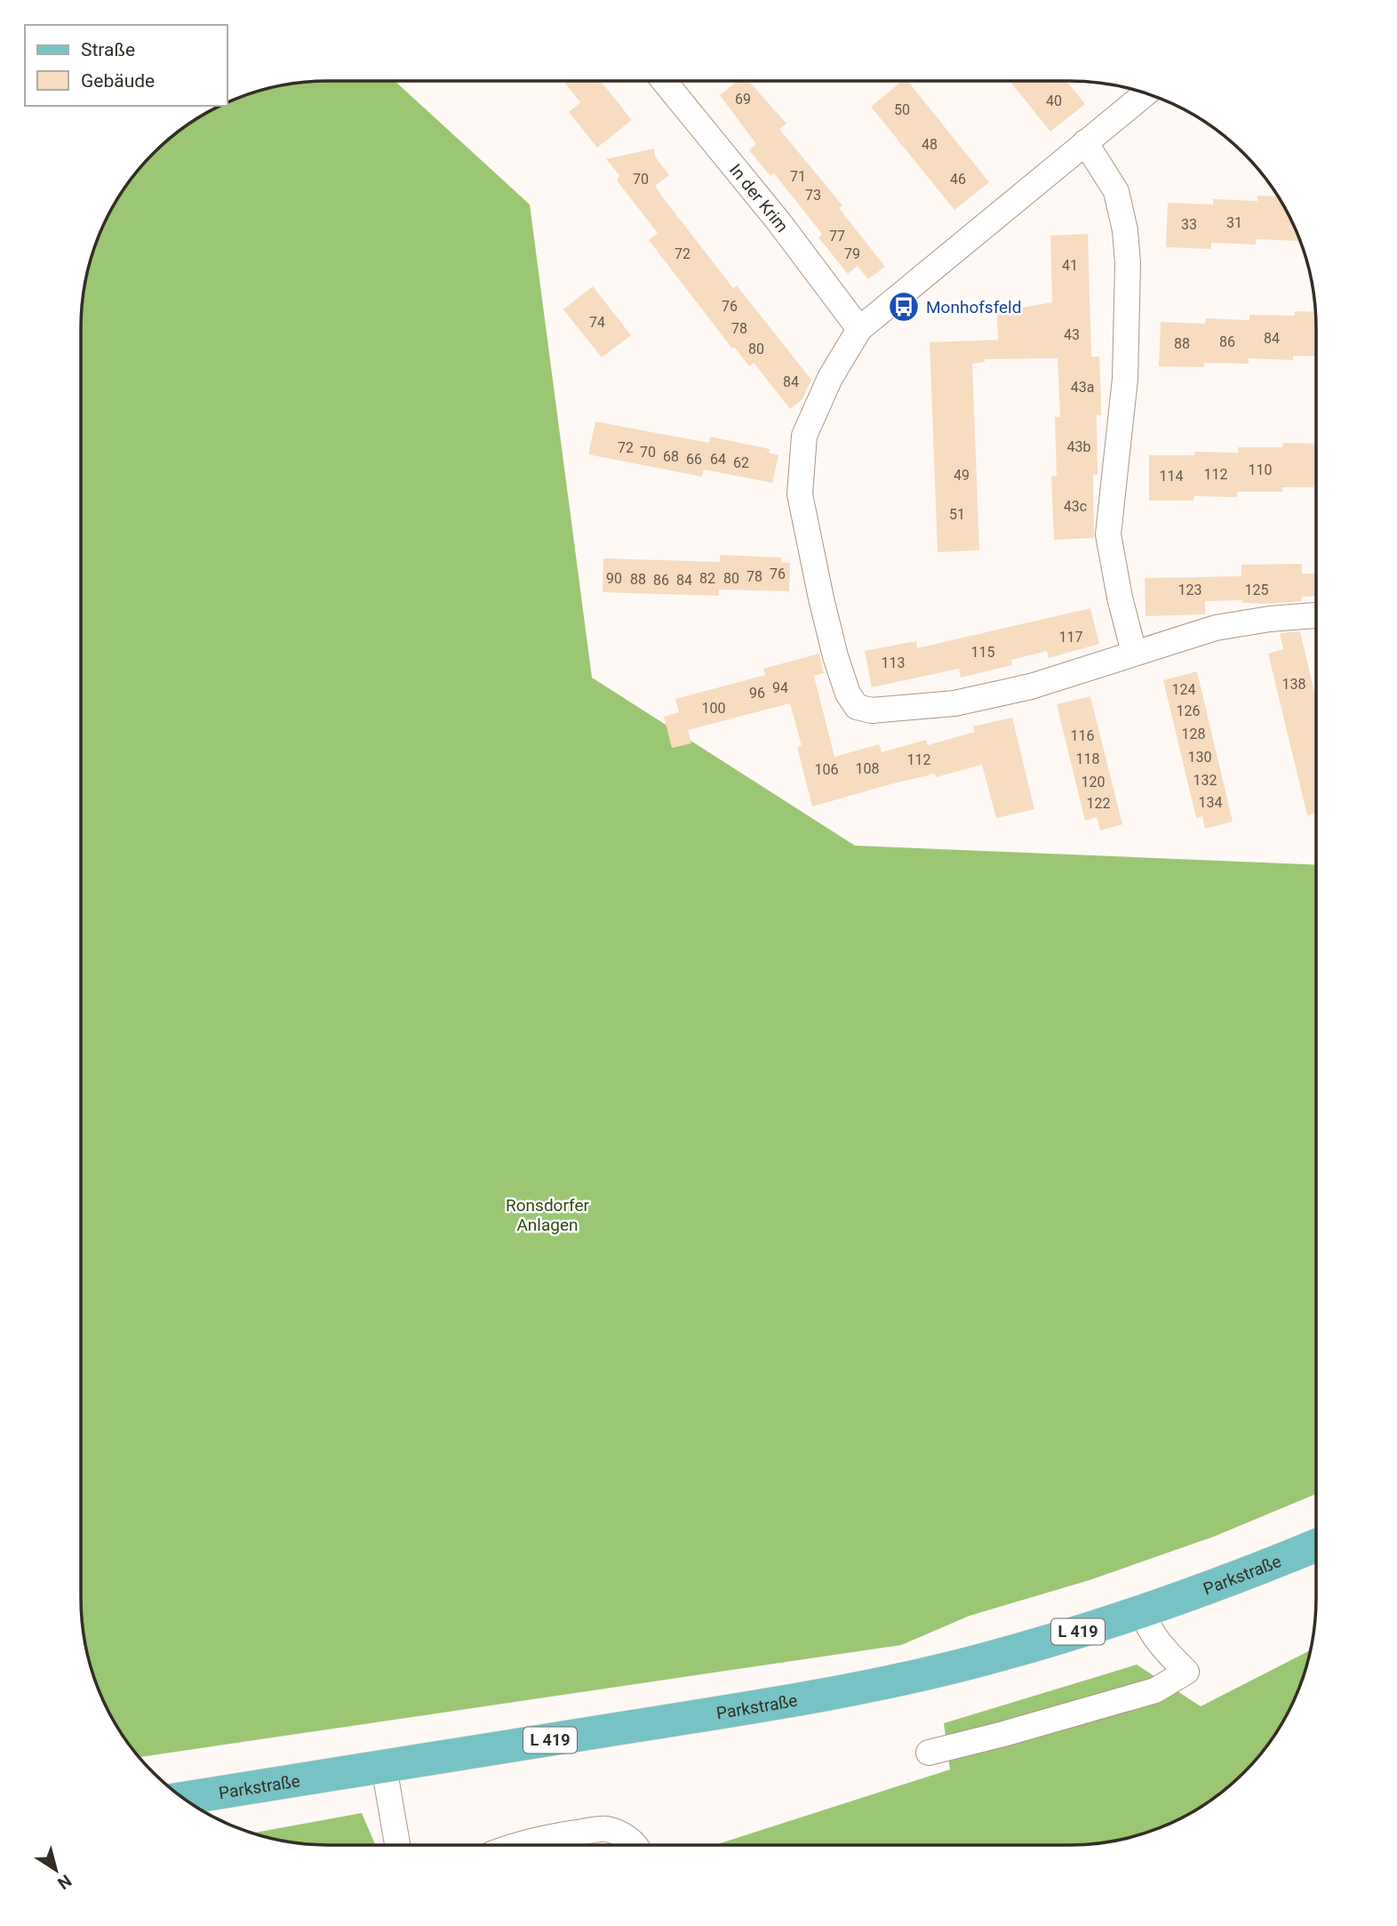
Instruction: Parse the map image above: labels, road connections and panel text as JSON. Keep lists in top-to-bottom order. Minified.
{"streets":{"main road":["Parkstraße","L 419"],"street":["In der Krim"]},"parks":["Ronsdorfer Anlagen"],"places":{"bus stop":["Monhofsfeld"]},"house_numbers":["69","40","50","48","71","70","46","73","31","33","77","72","79","41","76","74","78","43","84","86","88","80","84","43a","43b","72","70","68","66","64","62","110","112","49","114","43c","51","76","78","90","82","80","88","86","84","123","125","117","115","113","138","94","124","96","100","126","128","116","130","118","112","108","106","132","120","134","122"],"legend":["Straße","Gebäude"],"north":"bottom right"}
